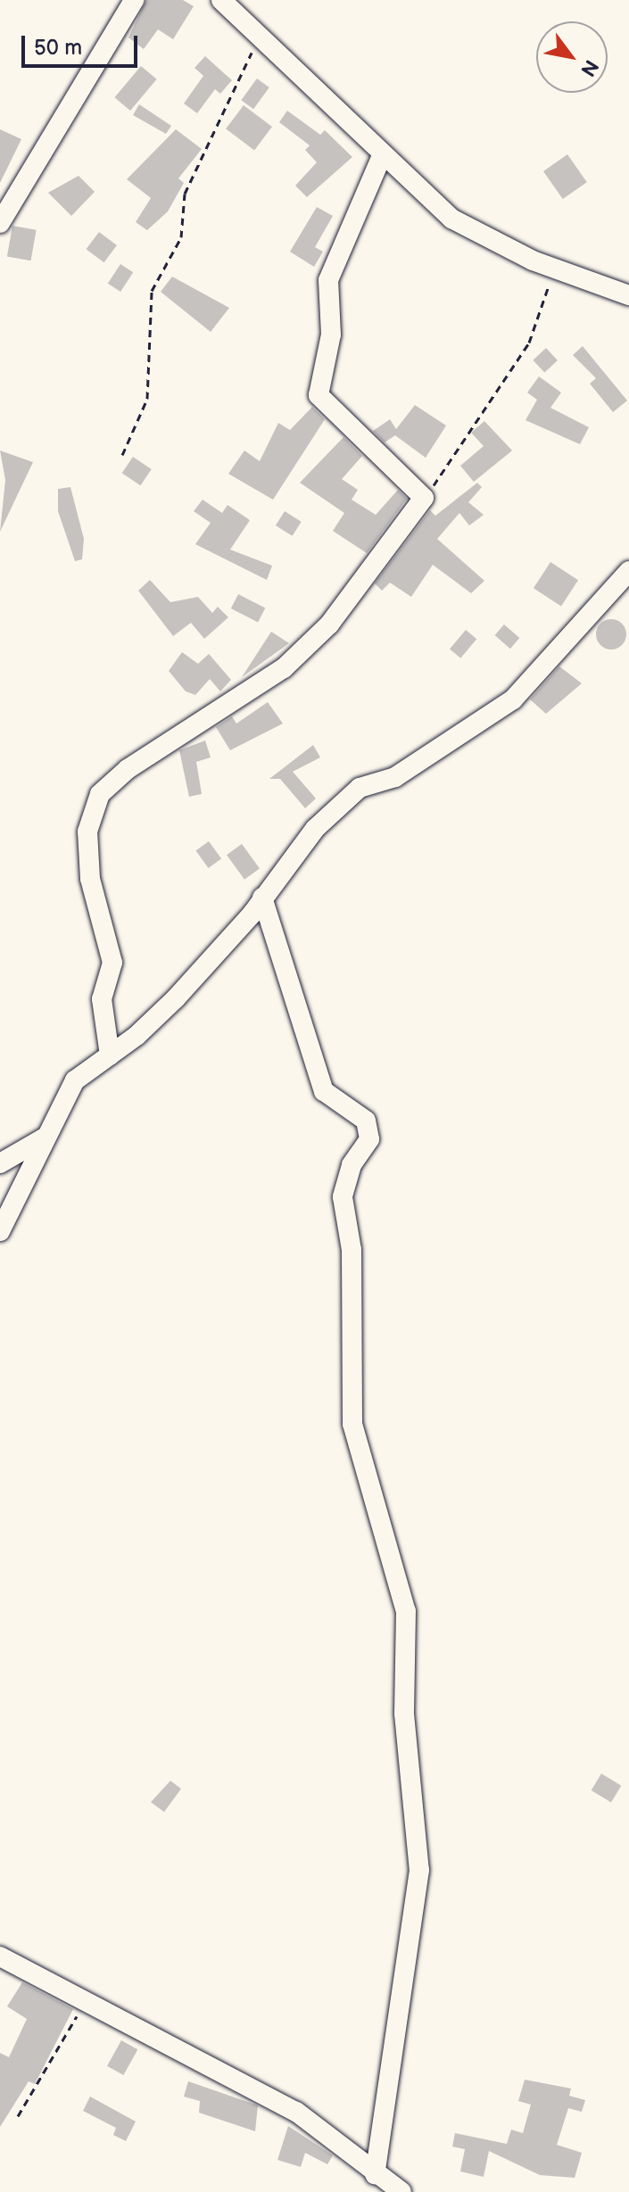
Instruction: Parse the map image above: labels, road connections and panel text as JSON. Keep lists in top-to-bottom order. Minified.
{"scale_bar":"50 m","north":"bottom right"}
